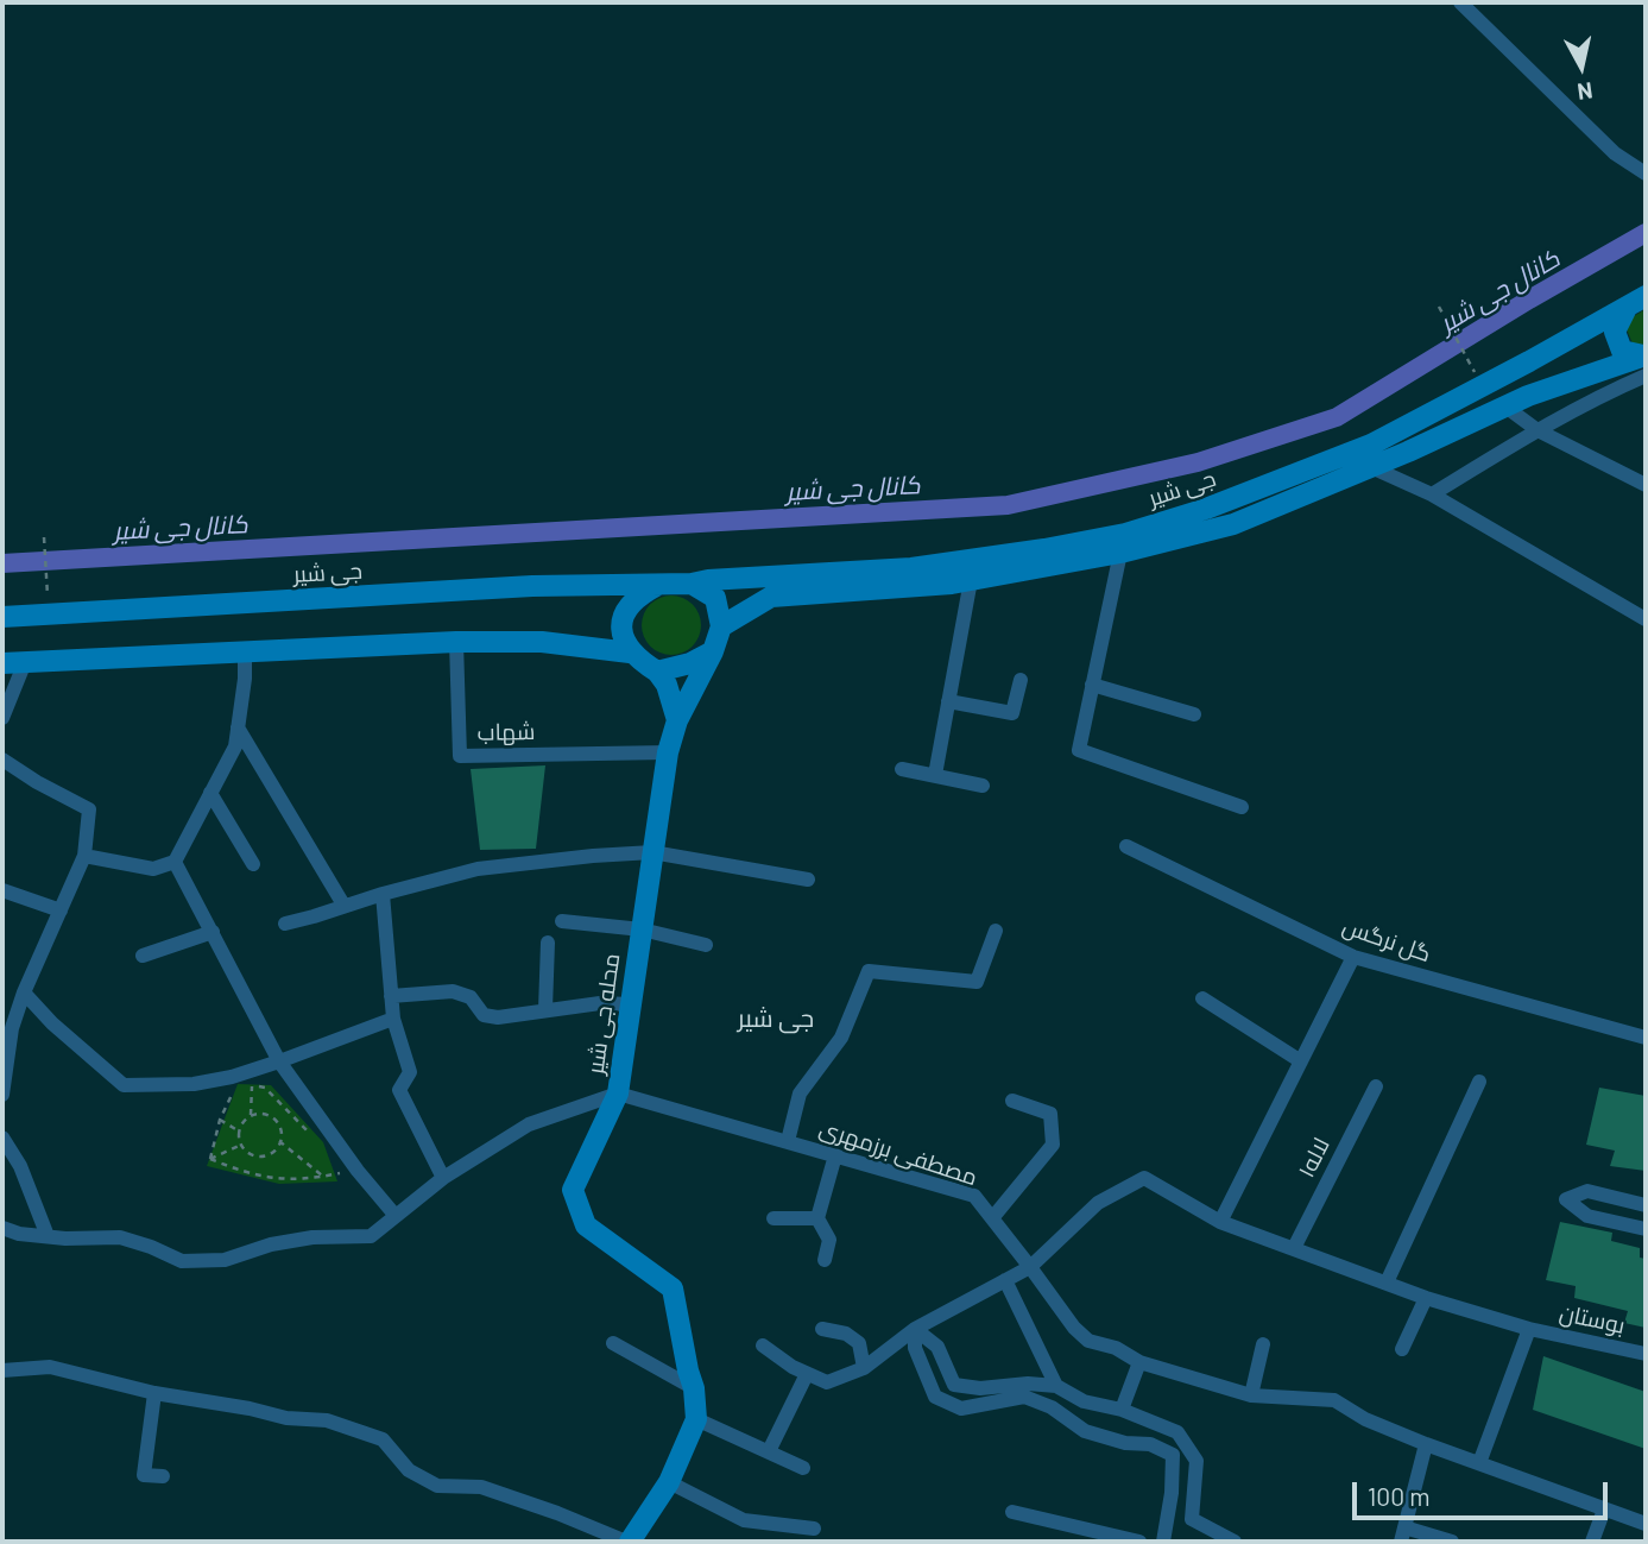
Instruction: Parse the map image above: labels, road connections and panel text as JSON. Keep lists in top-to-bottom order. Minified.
{"streets":{"main road":["جی شیر","محله جی شیر"],"street":["شهاب","گل نرگس","مصطفی برزمهری","لاله۱","بوستان"]},"crossings":[["جی شیر","محله جی شیر"],["شهاب","محله جی شیر"],["محله جی شیر","مصطفی برزمهری"]],"districts":["جی شیر"],"water":["کانال جی شیر"],"scale_bar":"100 m","north":"bottom"}
